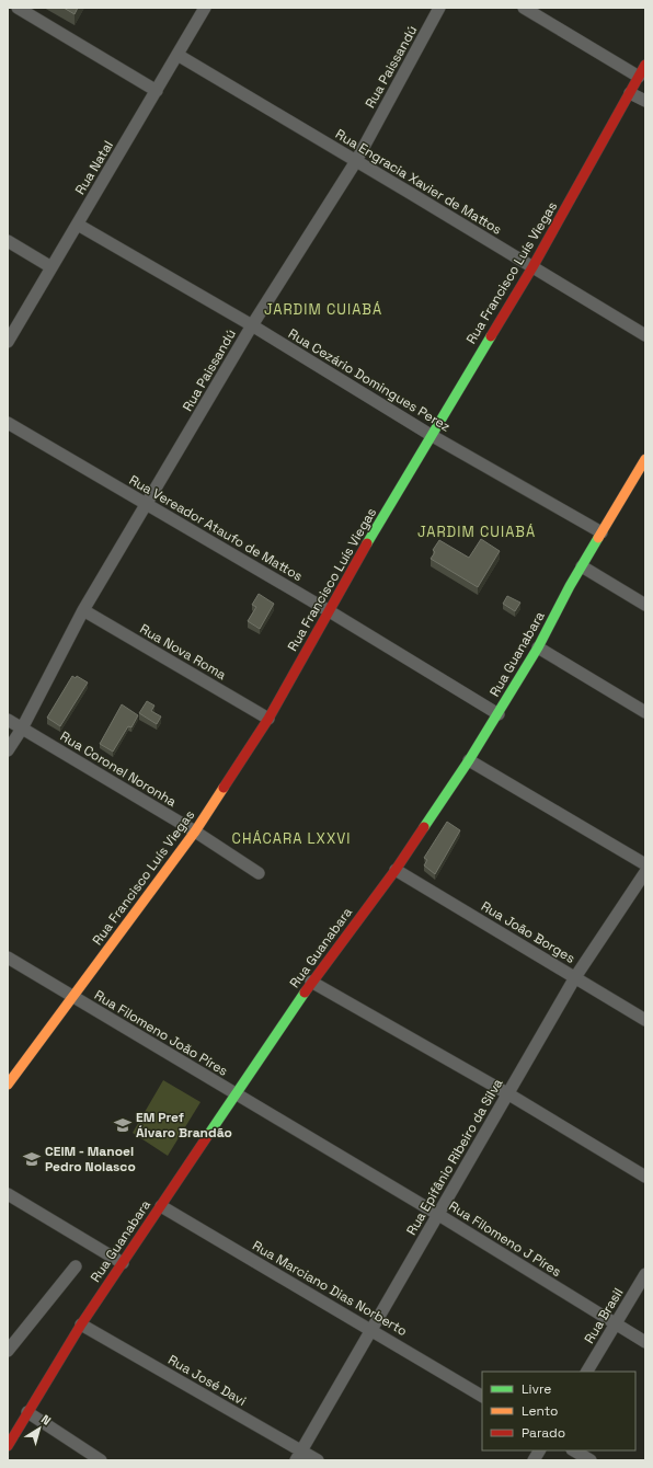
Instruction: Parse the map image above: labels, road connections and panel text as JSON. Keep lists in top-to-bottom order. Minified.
{"streets":{"street":["Rua Paissandú","Rua Natal","Rua Engracia Xavier de Mattos","Rua Francisco Luís Viegas","Rua Cezário Domingues Perez","Rua Vereador Ataufo de Mattos","Rua Nova Roma","Rua Guanabara","Rua Coronel Noronha","Rua João Borges","Rua Filomeno João Píres","Rua Epifânio Ribeiro da Silva","Rua Filomeno J Píres","Rua Marciano Dias Norberto","Rua Brasil","Rua José Davi"]},"crossings":[["Rua Paissandú","Rua Engracia Xavier de Mattos"],["Rua Paissandú","Rua Cezário Domingues Perez"],["Rua Paissandú","Rua Vereador Ataufo de Mattos"],["Rua Paissandú","Rua Nova Roma"],["Rua Paissandú","Rua Coronel Noronha"],["Rua Natal","Rua Engracia Xavier de Mattos"],["Rua Natal","Rua Cezário Domingues Perez"],["Rua Engracia Xavier de Mattos","Rua Francisco Luís Viegas"],["Rua Francisco Luís Viegas","Rua Cezário Domingues Perez"],["Rua Francisco Luís Viegas","Rua Vereador Ataufo de Mattos"],["Rua Francisco Luís Viegas","Rua Nova Roma"],["Rua Francisco Luís Viegas","Rua Coronel Noronha"],["Rua Francisco Luís Viegas","Rua Filomeno João Píres"],["Rua Cezário Domingues Perez","Rua Guanabara"],["Rua Vereador Ataufo de Mattos","Rua Guanabara"],["Rua Guanabara","Rua João Borges"],["Rua Guanabara","Rua Filomeno João Píres"],["Rua Guanabara","Rua Filomeno J Píres"],["Rua Guanabara","Rua Marciano Dias Norberto"],["Rua Guanabara","Rua José Davi"],["Rua João Borges","Rua Epifânio Ribeiro da Silva"],["Rua Filomeno João Píres","Rua Filomeno J Píres"],["Rua Epifânio Ribeiro da Silva","Rua Filomeno J Píres"],["Rua Epifânio Ribeiro da Silva","Rua Marciano Dias Norberto"],["Rua Epifânio Ribeiro da Silva","Rua José Davi"],["Rua Filomeno J Píres","Rua Brasil"]],"districts":["JARDIM CUIABÁ","JARDIM CUIABÁ","CHÁCARA LXXVI"],"places":{"school or university":["EM Pref Álvaro Brandão","CEIM - Manoel Pedro Nolasco"]},"legend":["Livre","Lento","Parado"],"north":"top right"}
